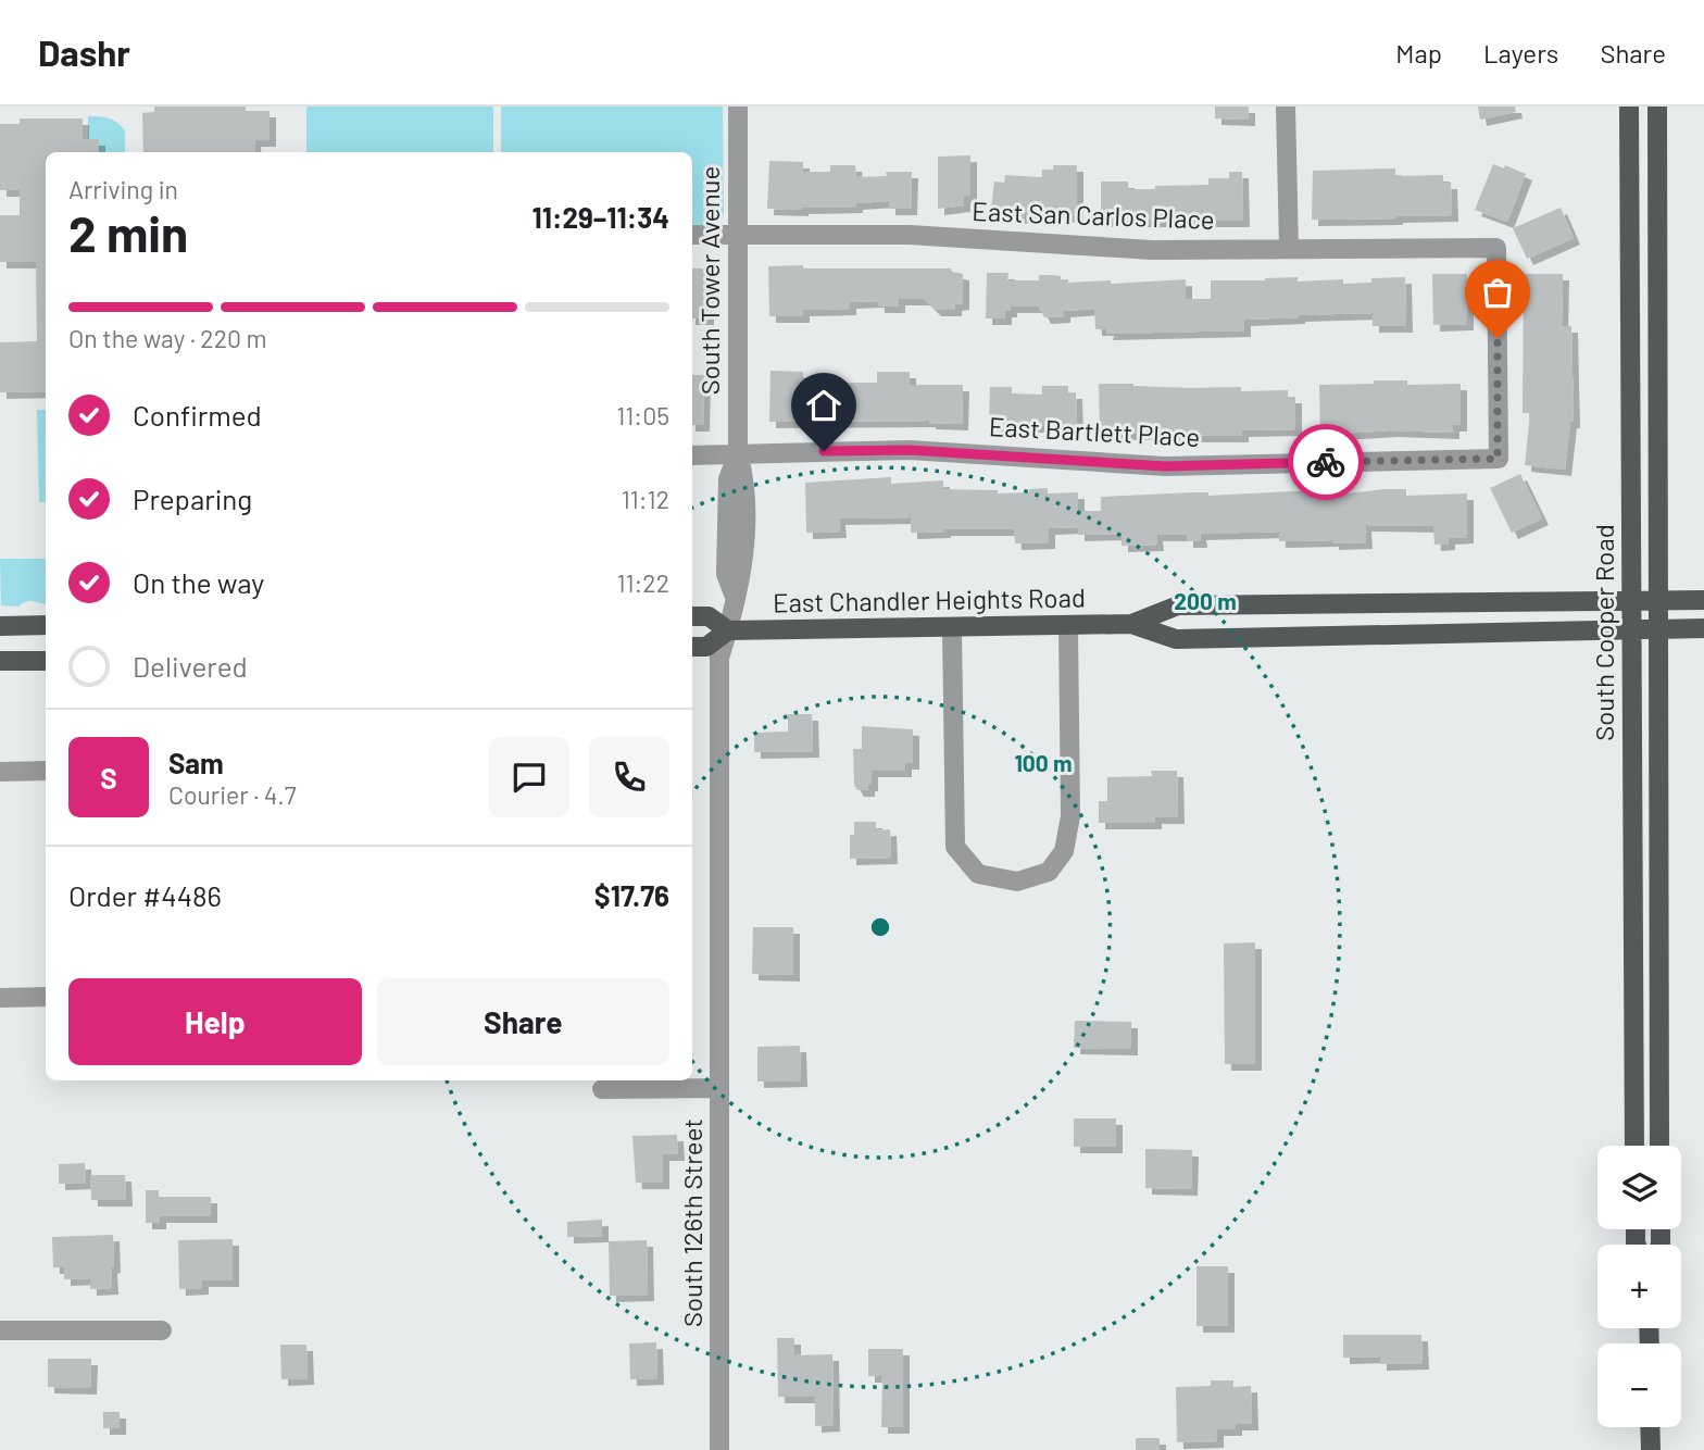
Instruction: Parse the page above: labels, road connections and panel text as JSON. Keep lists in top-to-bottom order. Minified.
{"streets":{"main road":["East Chandler Heights Road","South Cooper Road"],"street":["East San Carlos Place","South Tower Avenue","East Bartlett Place","South 126th Street"]},"crossings":[["East San Carlos Place","South Tower Avenue"],["East San Carlos Place","East Bartlett Place"],["South Tower Avenue","East Bartlett Place"],["South Tower Avenue","East Chandler Heights Road"],["South Tower Avenue","South 126th Street"],["East Chandler Heights Road","South Cooper Road"],["East Chandler Heights Road","South 126th Street"]],"page":{"header":"Dashr","nav":["Map","Layers","Share"],"heading":["2 min","Arriving in","11:29–11:34"],"panel":["Sam","Courier · 4.7","Order #4486","$17.76"],"bar":"On the way · 220 m","list":[["Confirmed","11:05"],["Preparing","11:12"],["On the way","11:22"],"Delivered"],"round":"S","buttons":["Help","Share"],"map_buttons":["+","−"]},"rings":["200 m","100 m"]}
